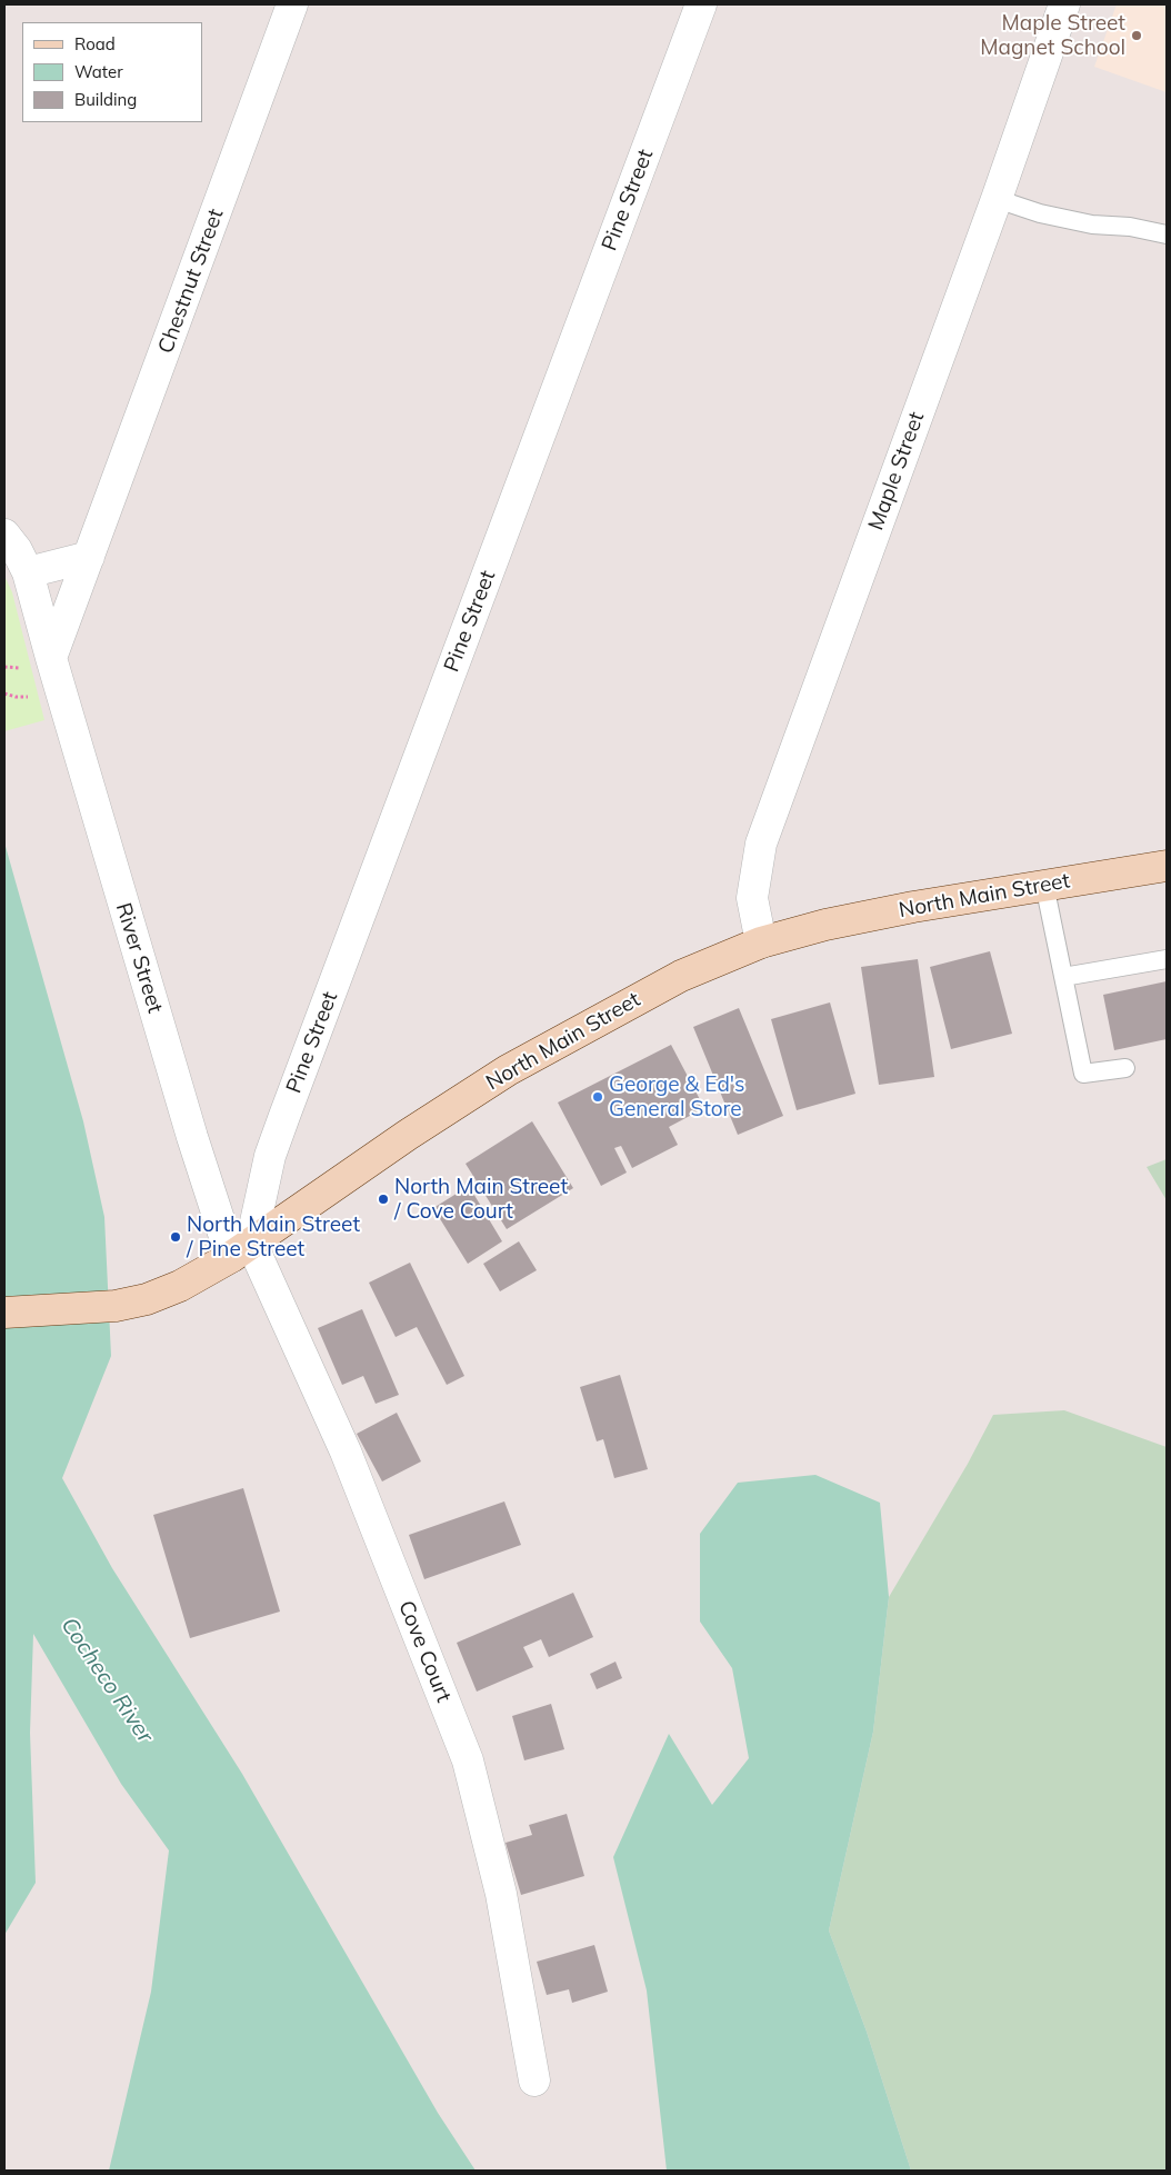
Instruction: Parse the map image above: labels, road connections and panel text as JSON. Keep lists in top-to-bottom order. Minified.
{"streets":{"main road":["North Main Street"],"street":["Pine Street","Chestnut Street","Maple Street","River Street","Cove Court"]},"crossings":[["Pine Street","North Main Street"],["Pine Street","River Street"],["Pine Street","Cove Court"],["Maple Street","North Main Street"],["North Main Street","River Street"],["North Main Street","Cove Court"],["River Street","Cove Court"]],"water":["Cocheco River"],"places":["Maple Street Magnet School","George & Ed's General Store","North Main Street / Cove Court","North Main Street / Pine Street"],"legend":["Road","Water","Building"]}
